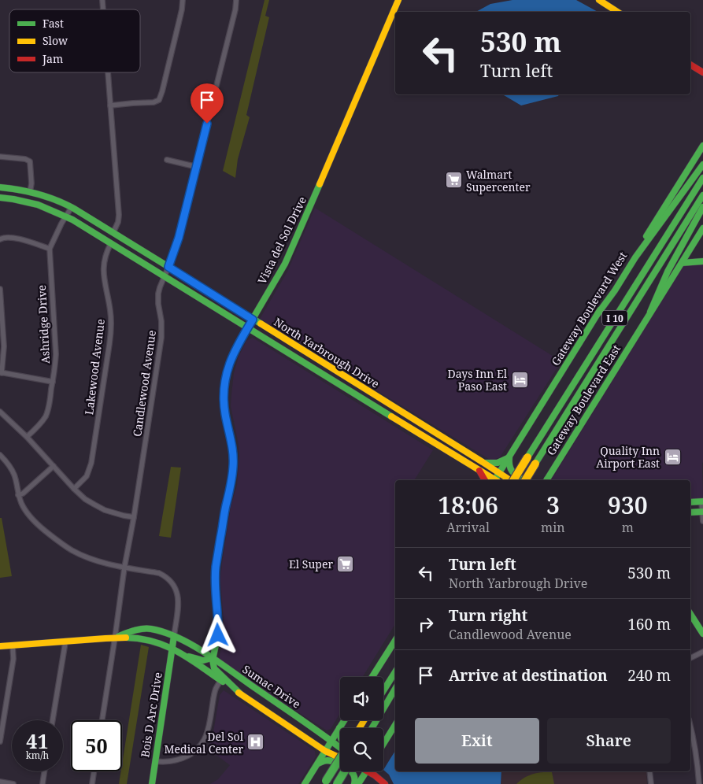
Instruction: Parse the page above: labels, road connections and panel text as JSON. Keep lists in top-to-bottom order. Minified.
{"streets":{"main road":["Vista del Sol Drive","Gateway Boulevard West","I 10","North Yarbrough Drive","Gateway Boulevard East","Sumac Drive","Bois D Arc Drive"],"street":["Ashridge Drive","Lakewood Avenue","Candlewood Avenue"]},"crossings":[["Vista del Sol Drive","North Yarbrough Drive"],["Vista del Sol Drive","Sumac Drive"],["Gateway Boulevard West","North Yarbrough Drive"],["North Yarbrough Drive","Lakewood Avenue"],["North Yarbrough Drive","Candlewood Avenue"],["Candlewood Avenue","Sumac Drive"],["Sumac Drive","Bois D Arc Drive"]],"places":{"supermarket":["Walmart Supercenter","El Super"],"hotel":["Days Inn El Paso East","Quality Inn Airport East"],"hospital":["Del Sol Medical Center"]},"legend":["Fast","Slow","Jam"],"page":{"turn":["530 m","Turn left"],"eta":["18:06","Arrival","3","min","930","m"],"list":[{"name":"Turn left","note":"North Yarbrough Drive","value":"530 m"},{"name":"Turn right","note":"Candlewood Avenue","value":"160 m"},{"name":"Arrive at destination","value":"240 m"}],"buttons":["Exit","Share"],"speed":"41 km/h","limit":"50"}}
